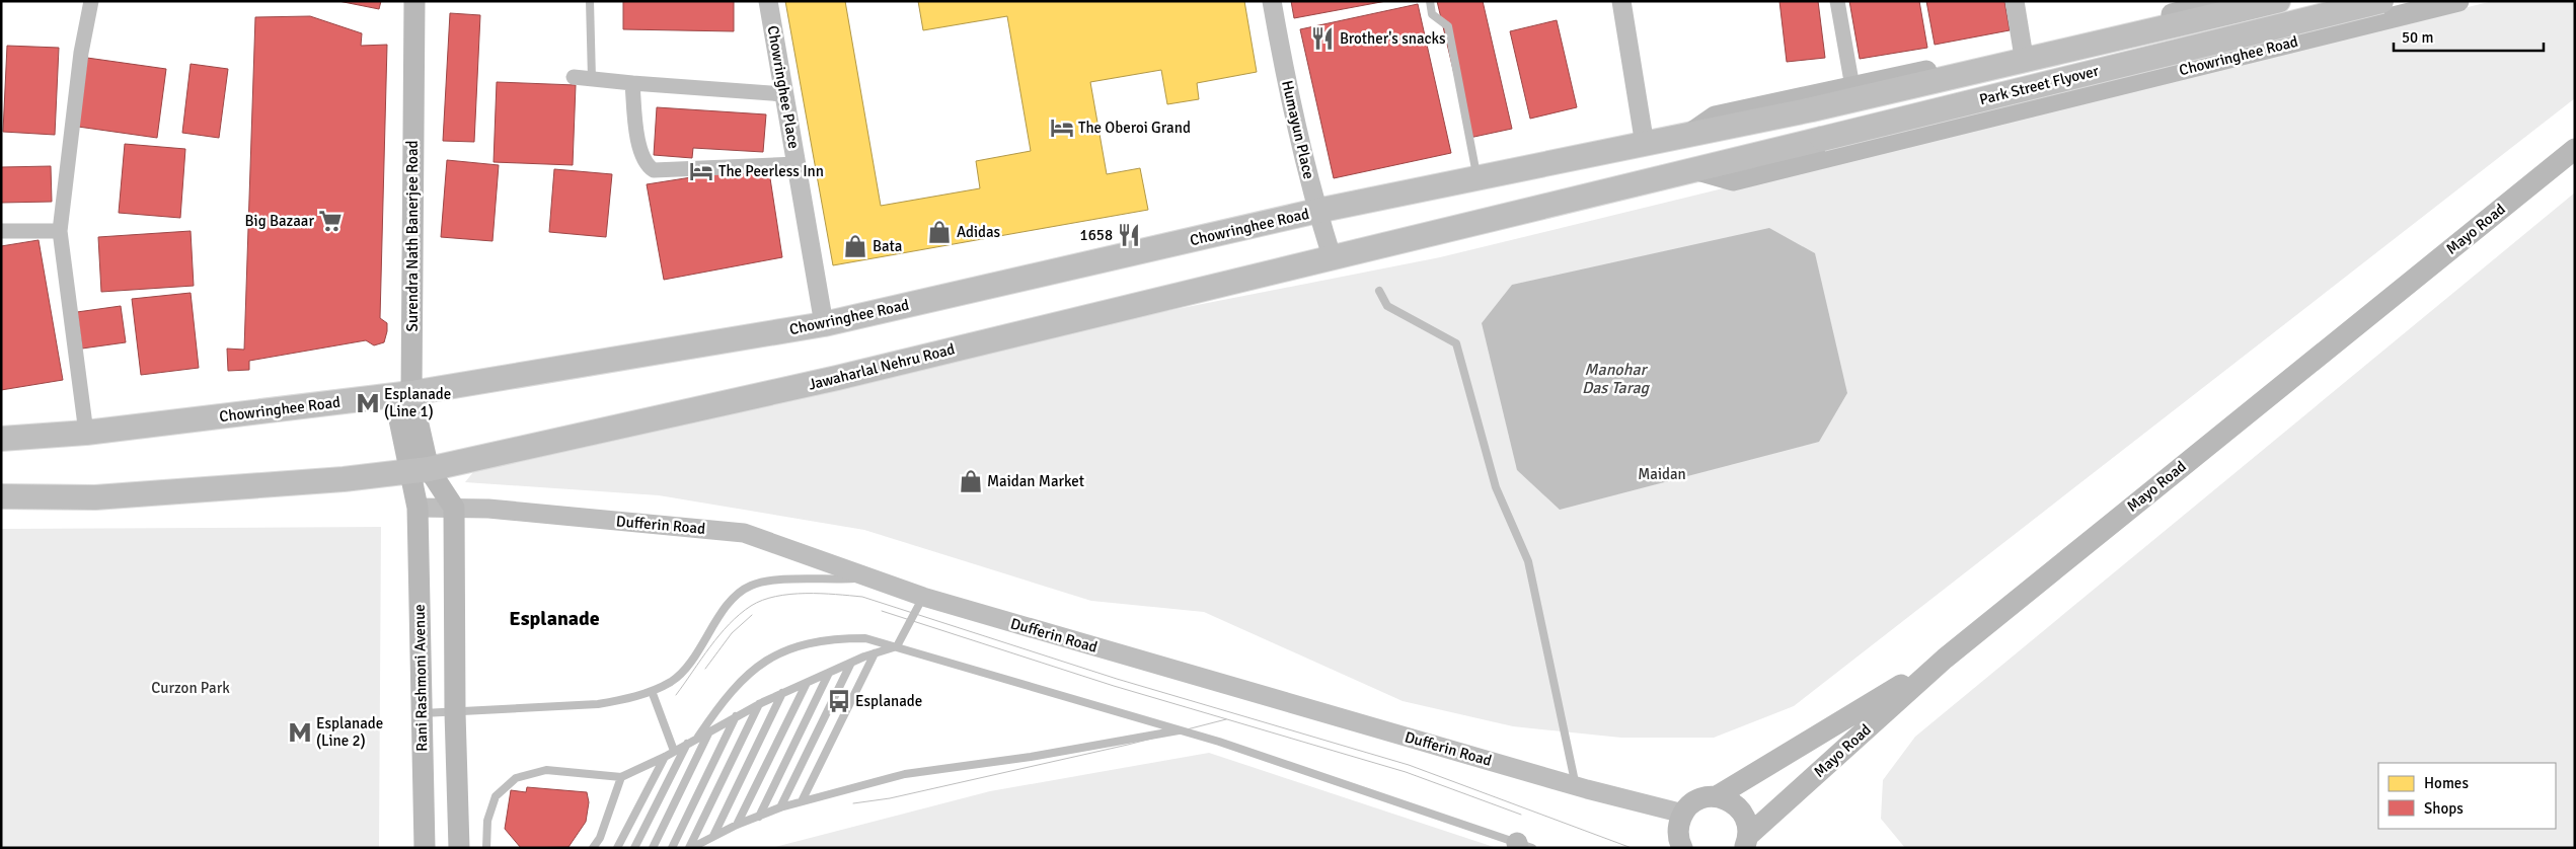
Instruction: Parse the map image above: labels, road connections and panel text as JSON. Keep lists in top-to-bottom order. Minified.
{"streets":{"main road":["Chowringhee Road","Park Street Flyover","Mayo Road","Surendra Nath Banerjee Road","Jawaharlal Nehru Road","Rani Rashmoni Avenue"],"street":["Chowringhee Place","Humayun Place","Dufferin Road"]},"crossings":[["Chowringhee Road","Park Street Flyover"],["Chowringhee Road","Chowringhee Place"],["Chowringhee Road","Humayun Place"],["Chowringhee Road","Surendra Nath Banerjee Road"],["Humayun Place","Jawaharlal Nehru Road"],["Surendra Nath Banerjee Road","Jawaharlal Nehru Road"],["Surendra Nath Banerjee Road","Rani Rashmoni Avenue"],["Jawaharlal Nehru Road","Rani Rashmoni Avenue"],["Dufferin Road","Rani Rashmoni Avenue"]],"districts":["Esplanade"],"water":["Manohar Das Tarag"],"parks":["Maidan","Curzon Park"],"places":{"restaurant":["Brother's snacks","1658"],"hotel":["The Oberoi Grand","The Peerless Inn"],"supermarket":["Big Bazaar"],"shop":["Adidas","Bata","Maidan Market"],"metro station":["Esplanade (Line 1)","Esplanade (Line 2)"],"bus stop":["Esplanade"]},"legend":["Homes","Shops"],"scale_bar":"50 m"}
